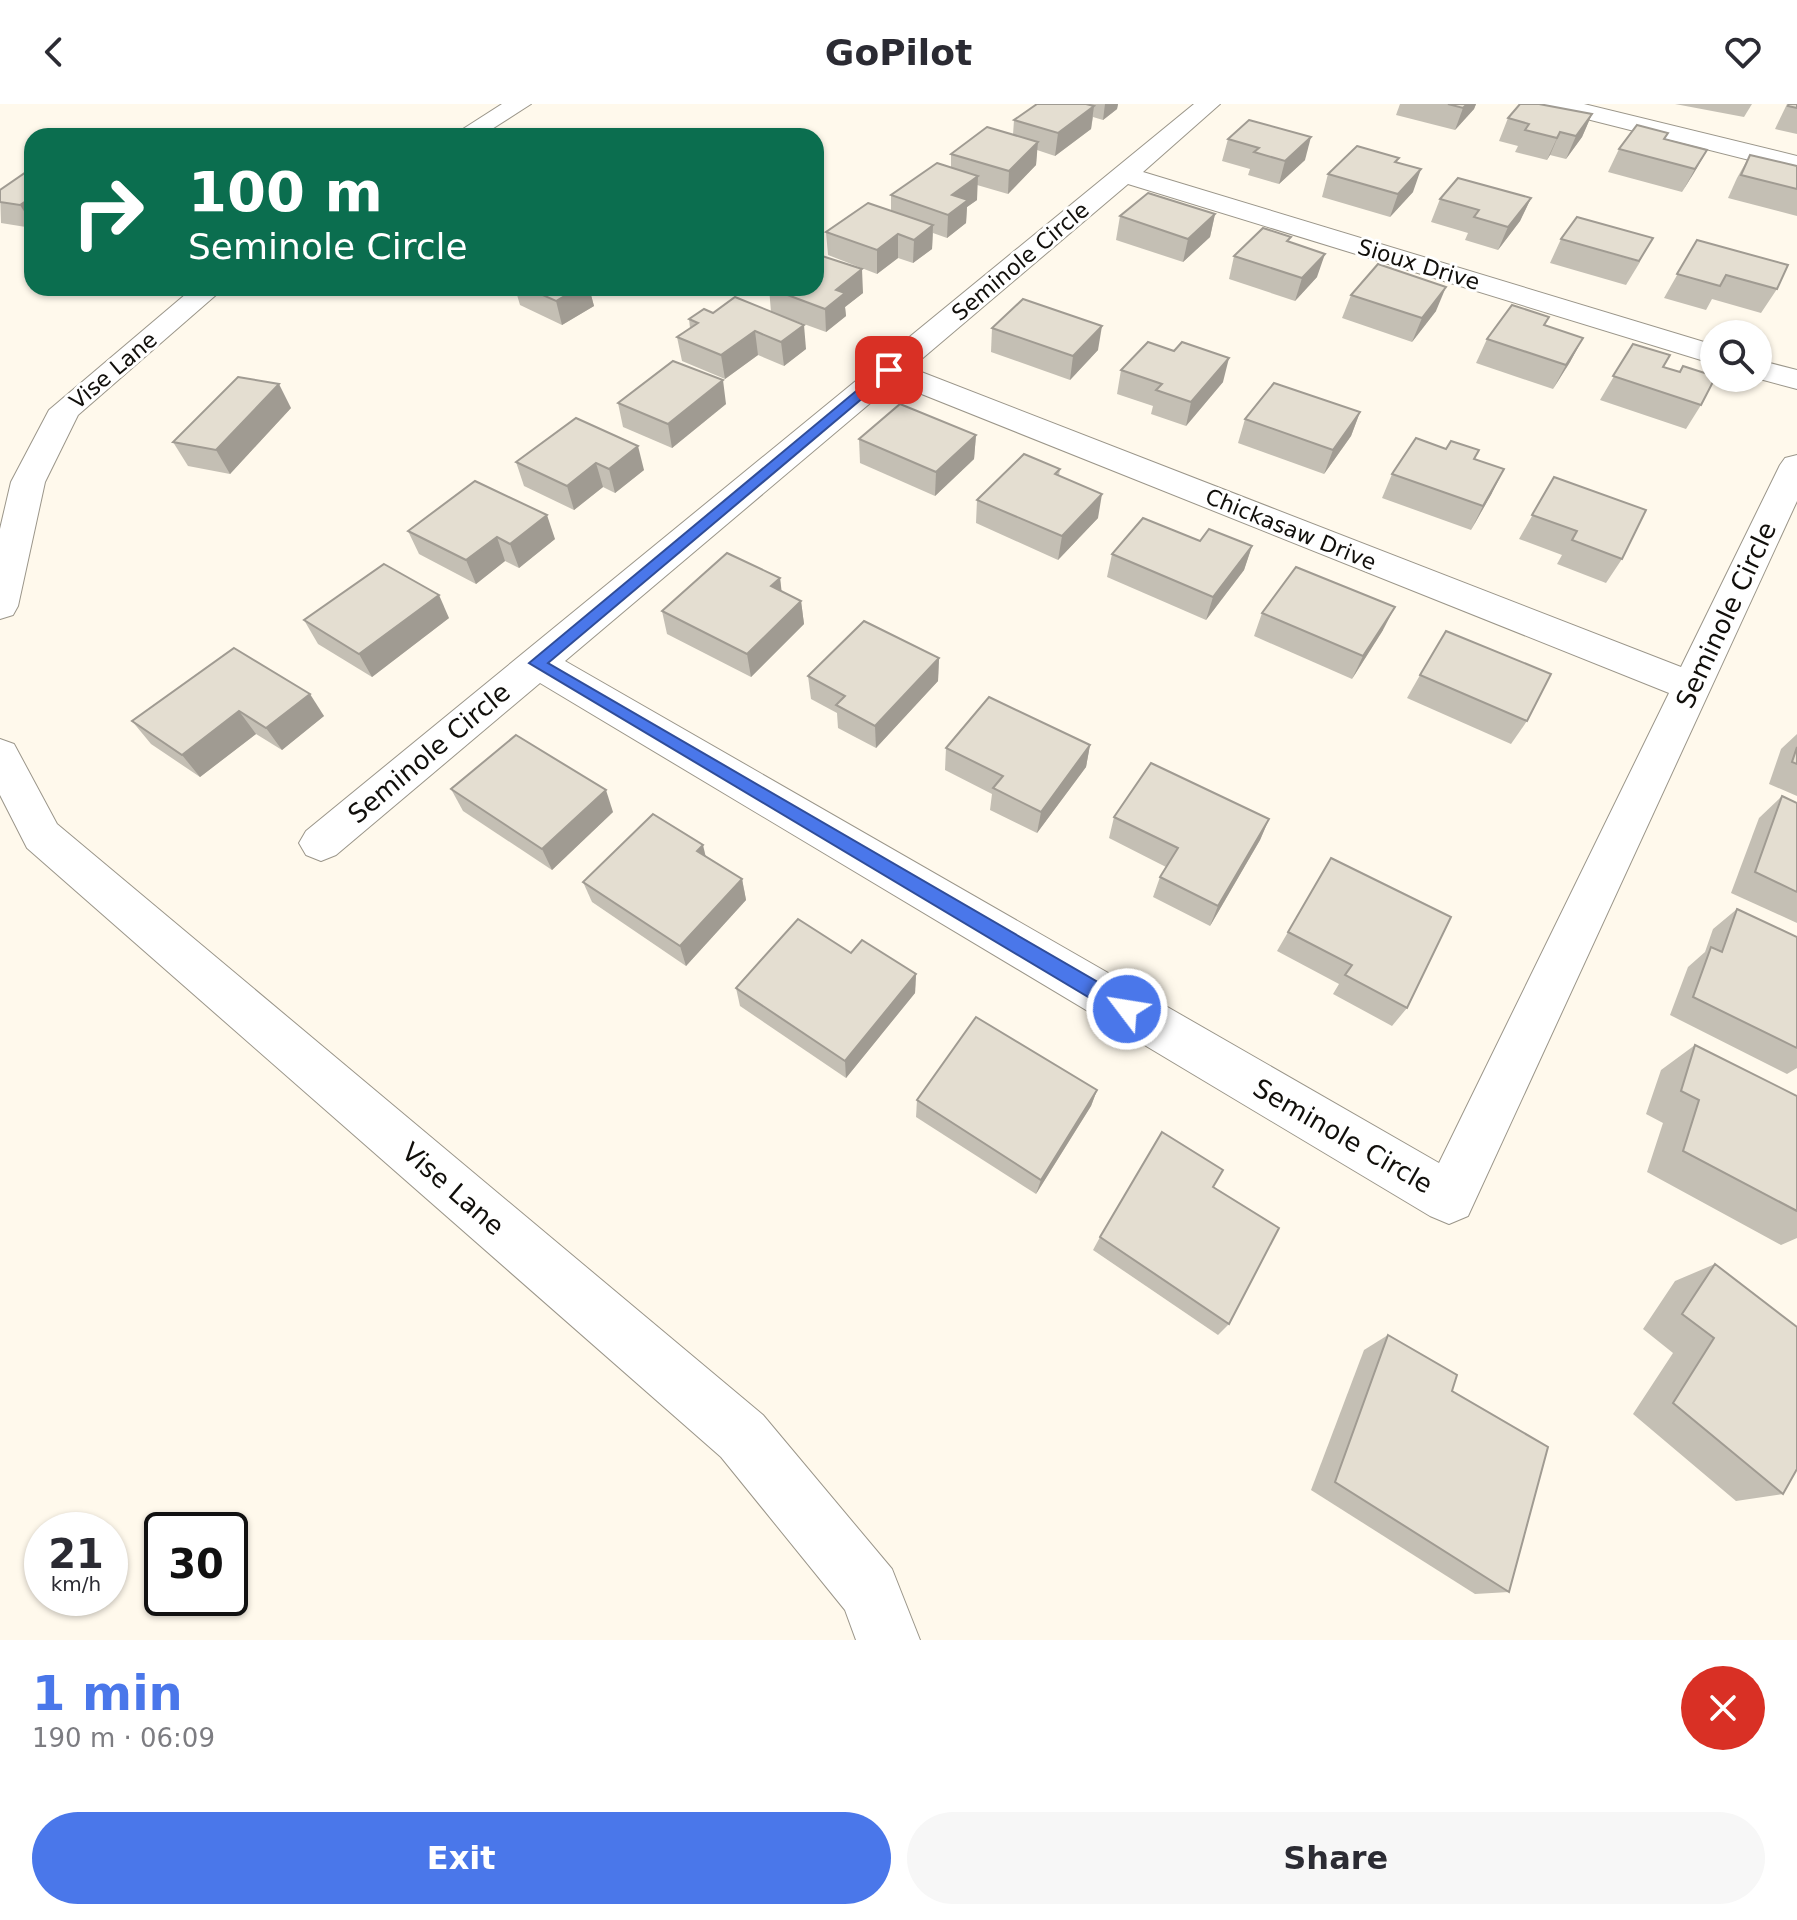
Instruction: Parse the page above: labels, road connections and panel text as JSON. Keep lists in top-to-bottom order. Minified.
{"streets":{"street":["Seminole Circle","Sioux Drive","Vise Lane","Chickasaw Drive"]},"crossings":[["Seminole Circle","Sioux Drive"],["Seminole Circle","Chickasaw Drive"]],"page":{"header":"GoPilot","turn":["100 m","Seminole Circle"],"speed":"21 km/h","limit":"30","heading":["1 min","190 m · 06:09"],"buttons":["Exit","Share"]}}
